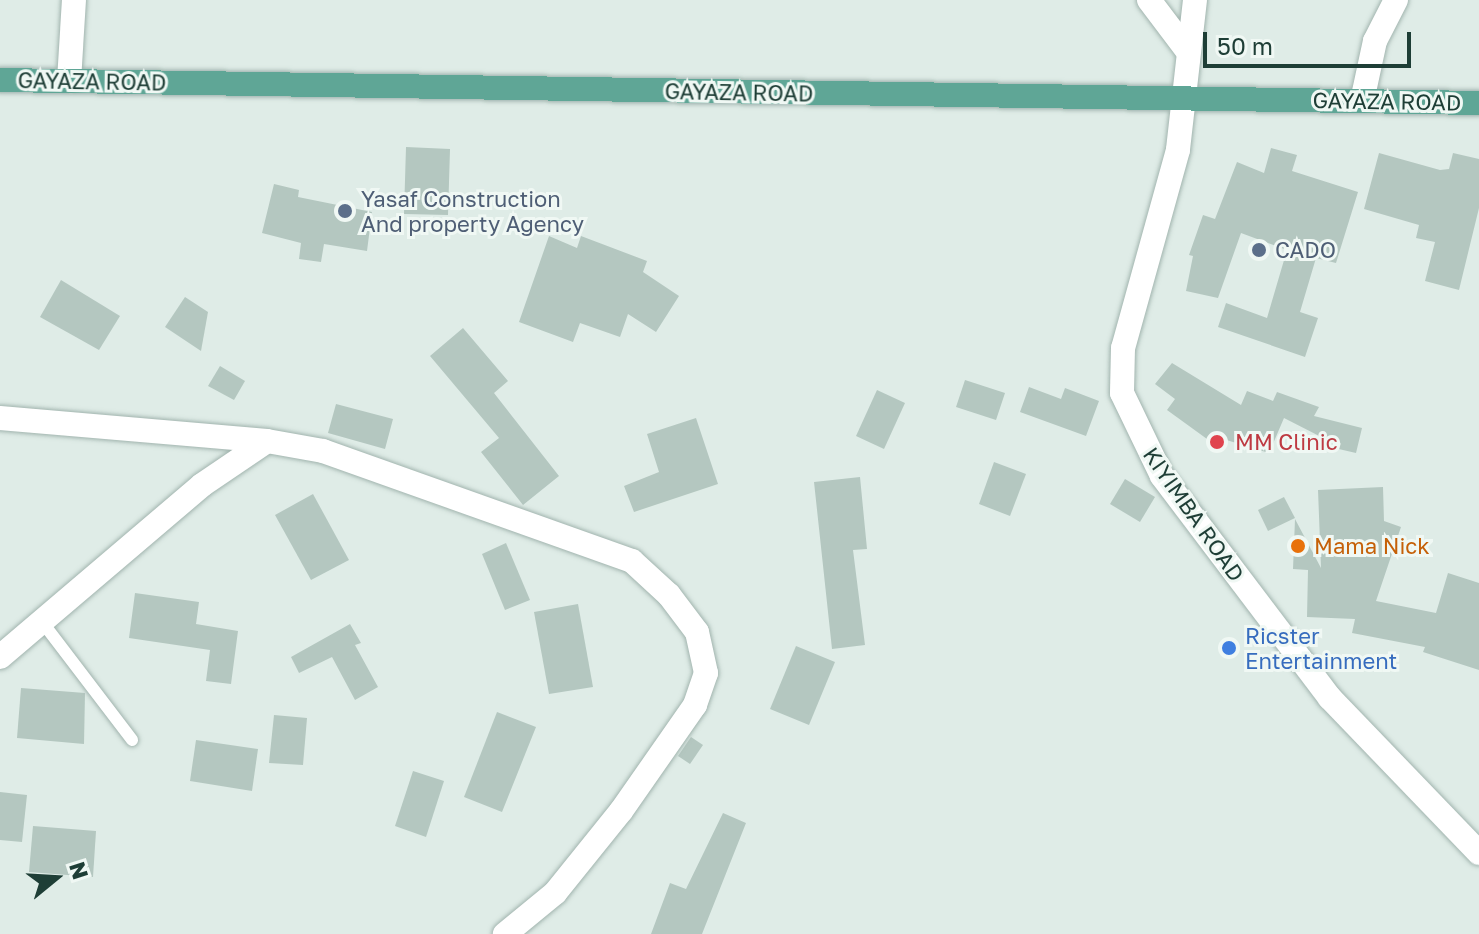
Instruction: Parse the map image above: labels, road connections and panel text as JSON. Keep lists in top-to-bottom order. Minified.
{"streets":{"main road":["GAYAZA ROAD"],"street":["KIYIMBA ROAD"]},"crossings":[["GAYAZA ROAD","KIYIMBA ROAD"]],"places":["Yasaf Construction And property Agency","CADO","MM Clinic","Mama Nick","Ricster Entertainment"],"scale_bar":"50 m","north":"right"}
